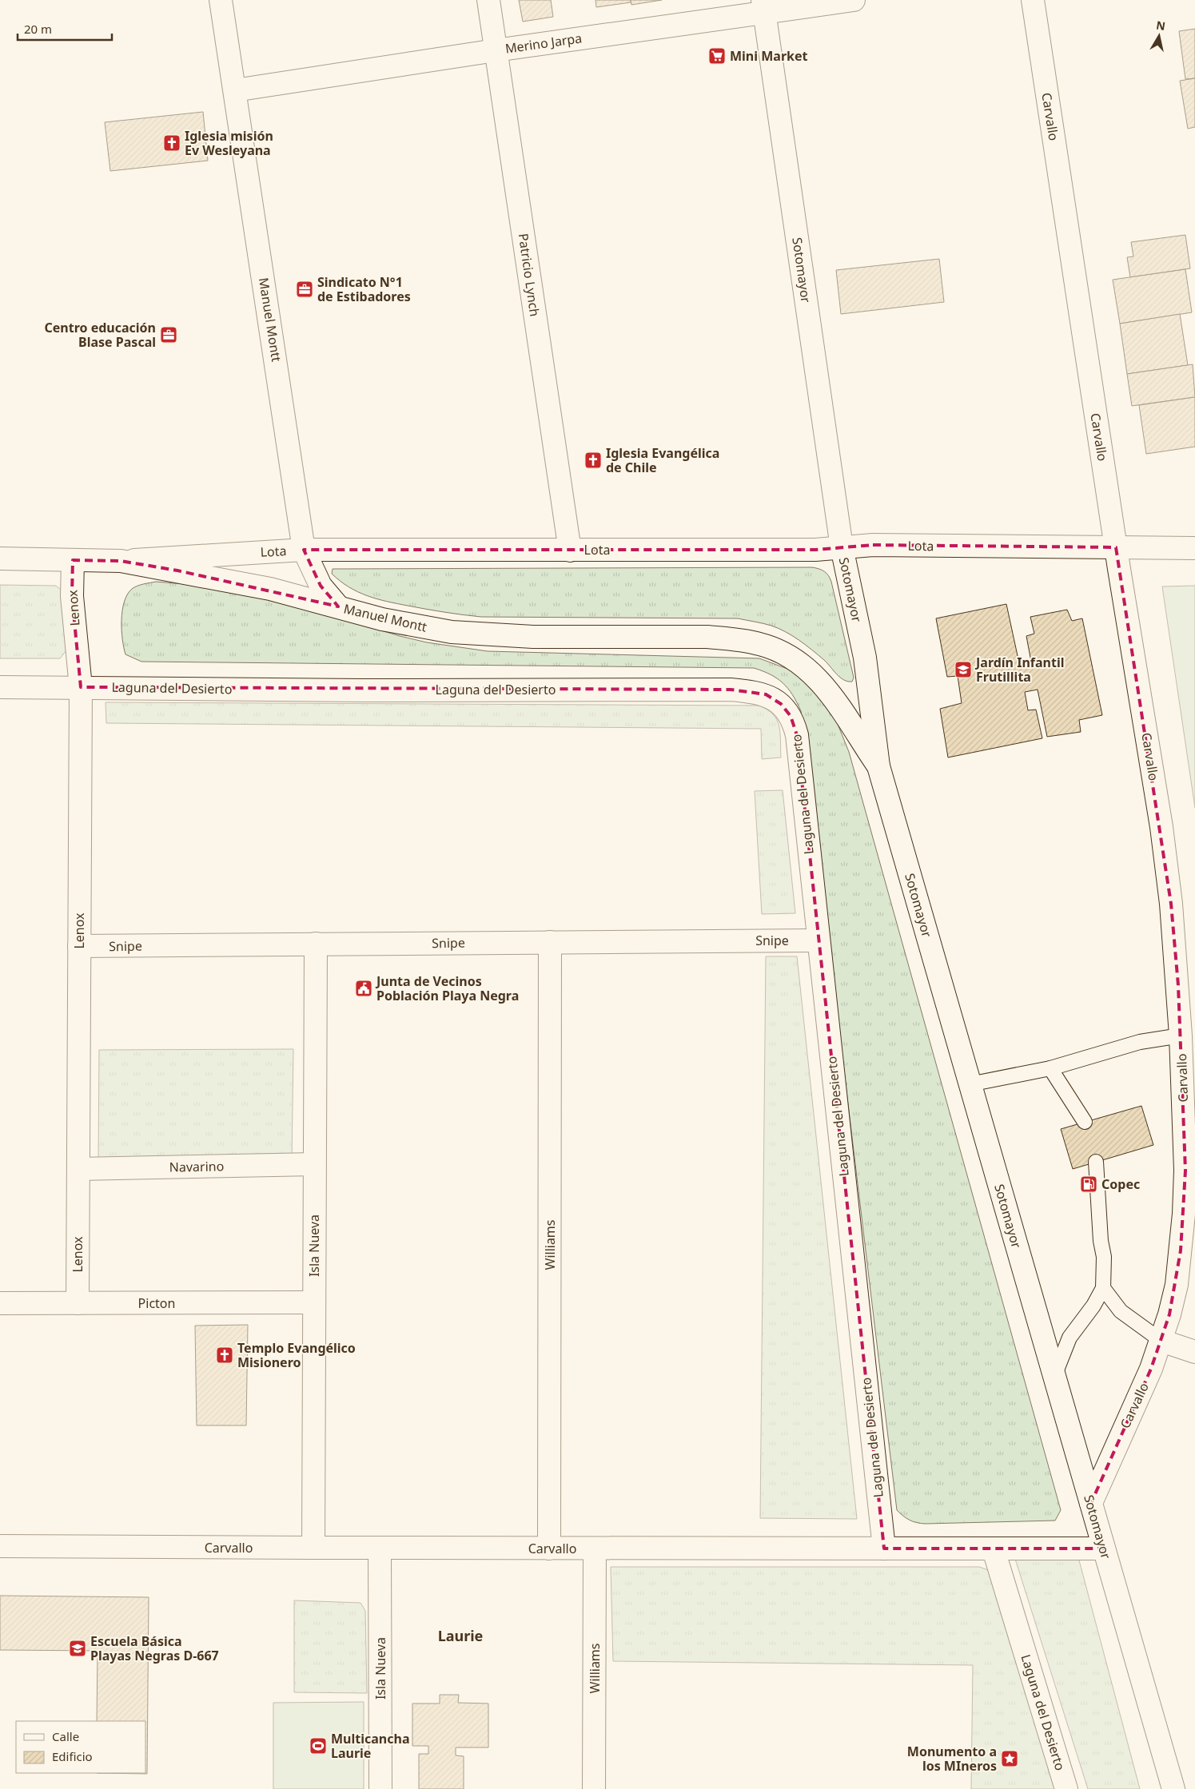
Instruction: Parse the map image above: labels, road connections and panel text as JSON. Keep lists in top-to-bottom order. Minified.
{"streets":{"street":["Merino Jarpa","Carvallo","Sotomayor","Patricio Lynch","Manuel Montt","Lota","Lenox","Laguna del Desierto","Snipe","Navarino","Williams","Isla Nueva","Picton"]},"crossings":[["Merino Jarpa","Sotomayor"],["Merino Jarpa","Patricio Lynch"],["Merino Jarpa","Manuel Montt"],["Carvallo","Sotomayor"],["Carvallo","Lota"],["Carvallo","Laguna del Desierto"],["Carvallo","Williams"],["Carvallo","Isla Nueva"],["Sotomayor","Manuel Montt"],["Sotomayor","Lota"],["Patricio Lynch","Lota"],["Manuel Montt","Lota"],["Lota","Lenox"],["Lenox","Laguna del Desierto"],["Lenox","Snipe"],["Lenox","Navarino"],["Lenox","Picton"],["Laguna del Desierto","Snipe"],["Snipe","Williams"],["Snipe","Isla Nueva"],["Navarino","Isla Nueva"],["Isla Nueva","Picton"]],"districts":["Laurie"],"places":{"supermarket":["Mini Market"],"church":["Iglesia misión Ev Wesleyana","Iglesia Evangélica de Chile","Templo Evangélico Misionero"],"office":["Sindicato N°1 de Estibadores","Centro educación Blase Pascal"],"school or university":["Jardín Infantil Frutillita","Escuela Básica Playas Negras D-667"],"public building":["Junta de Vecinos Población Playa Negra"],"fuel station":["Copec"],"sports":["Multicancha Laurie"],"place":["Monumento a los MIneros"]},"legend":["Calle","Edificio"],"scale_bar":"20 m","north":"top"}
